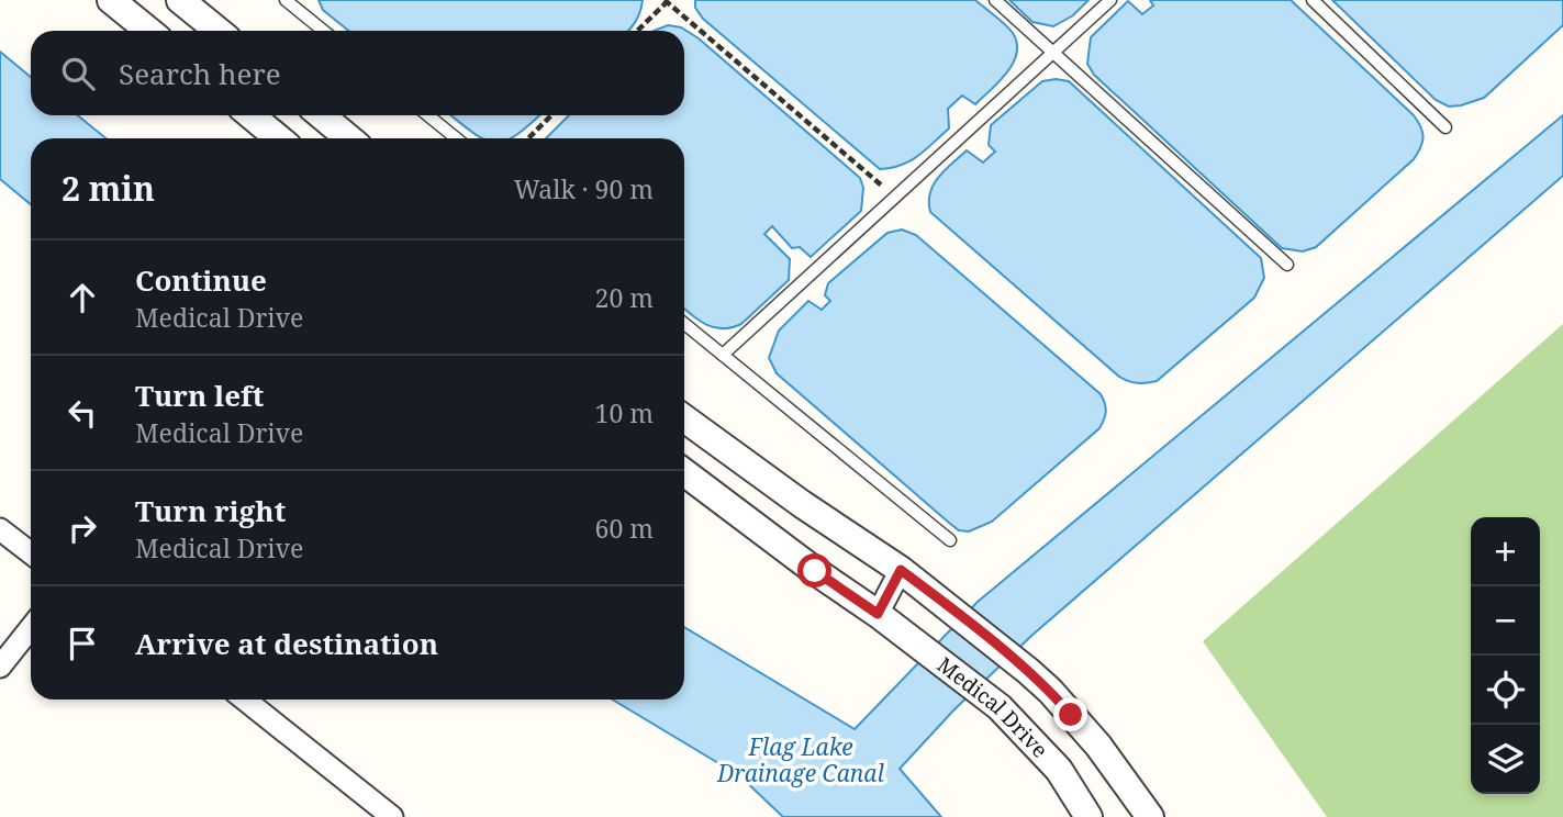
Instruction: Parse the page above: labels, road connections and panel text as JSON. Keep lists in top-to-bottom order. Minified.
{"streets":{"street":["Medical Drive"]},"water":["Flag Lake Drainage Canal"],"page":{"search":"Search here","heading":["2 min","Walk · 90 m"],"list":[["Continue","Medical Drive","20 m"],["Turn left","Medical Drive","10 m"],["Turn right","Medical Drive","60 m"],"Arrive at destination"],"map_buttons":["+","−"]}}
